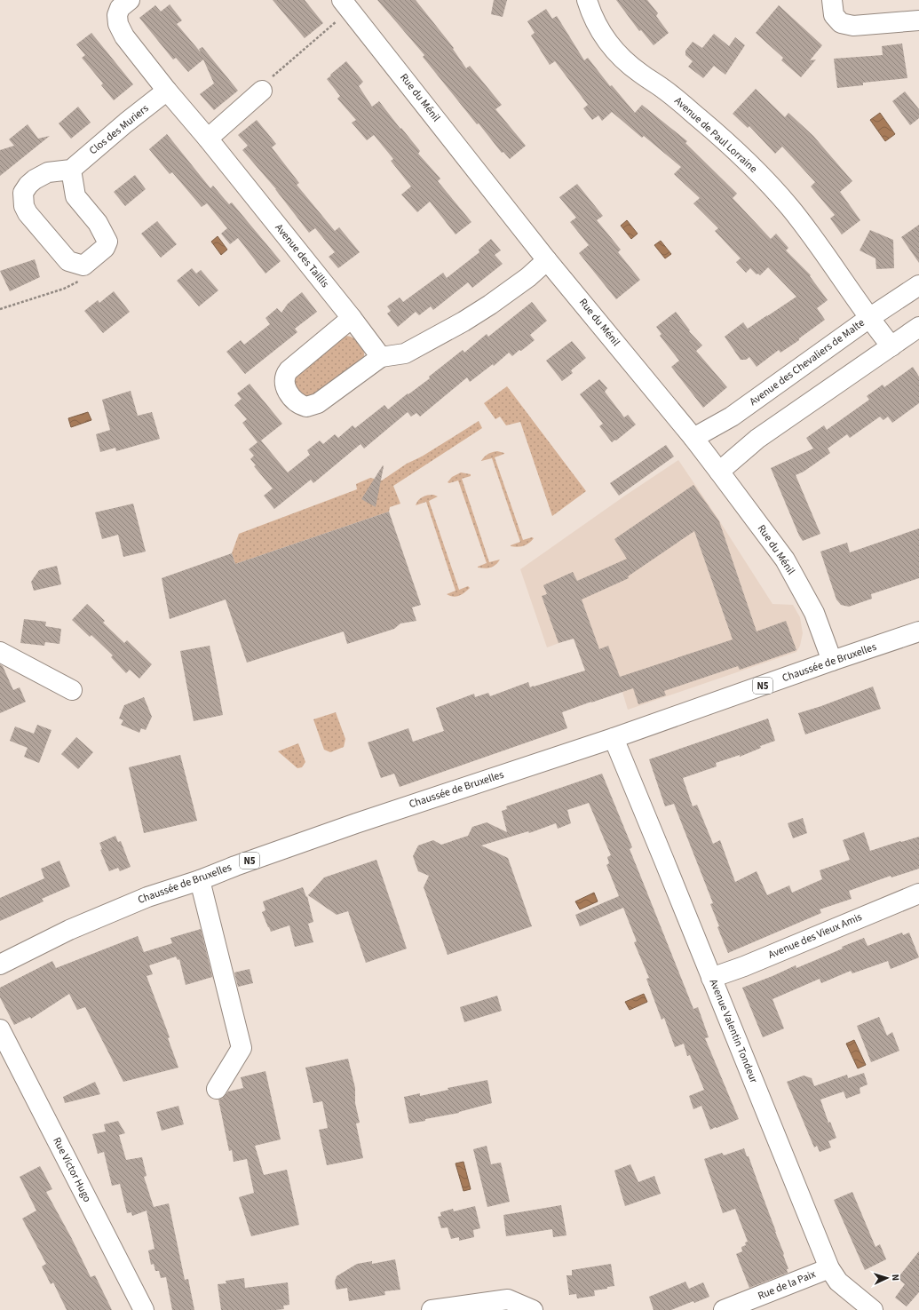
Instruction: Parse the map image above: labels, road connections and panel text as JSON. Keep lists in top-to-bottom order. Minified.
{"streets":{"street":["Rue du Ménil","Clos des Muriers","Avenue de Paul Lorraine","Avenue des Taillis","Avenue des Chevaliers de Malte","Chaussée de Bruxelles","N5","Avenue des Vieux Amis","Avenue Valentin Tondeur","Rue Victor Hugo","Rue de la Paix"]},"crossings":[["Rue du Ménil","Avenue des Chevaliers de Malte"],["Rue du Ménil","Chaussée de Bruxelles"],["Clos des Muriers","Avenue des Taillis"],["Avenue de Paul Lorraine","Avenue des Chevaliers de Malte"],["Chaussée de Bruxelles","Avenue Valentin Tondeur"],["Avenue des Vieux Amis","Avenue Valentin Tondeur"],["Avenue Valentin Tondeur","Rue de la Paix"]],"north":"right"}
